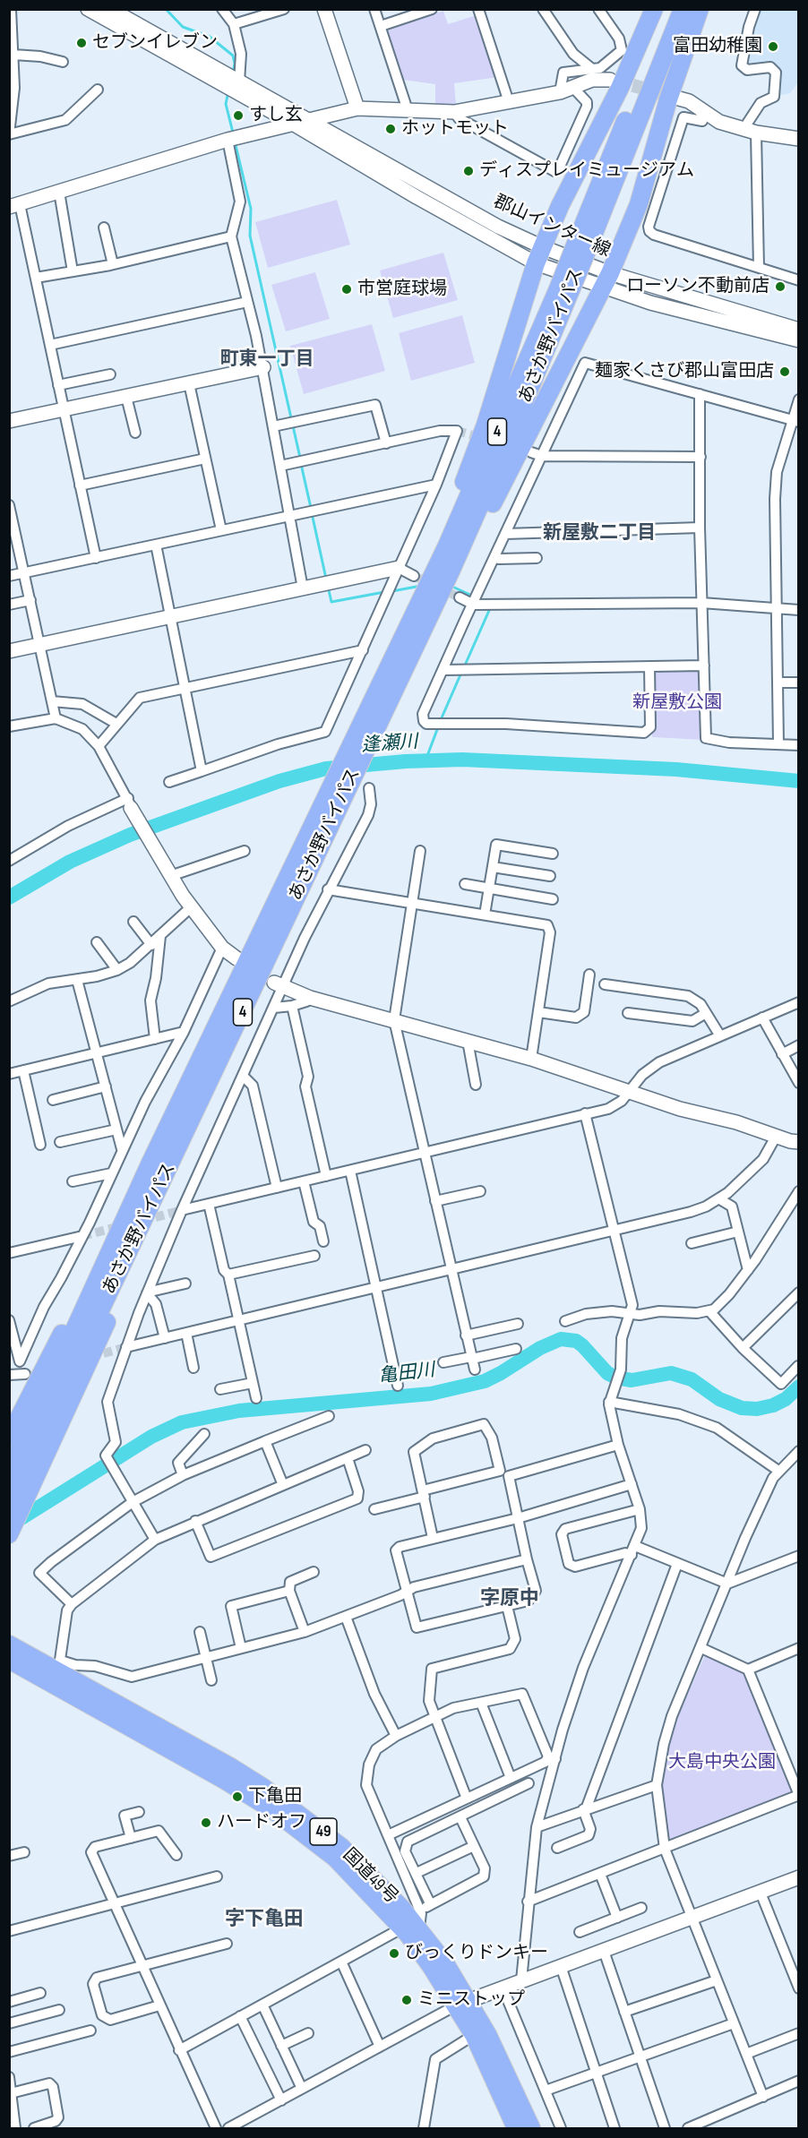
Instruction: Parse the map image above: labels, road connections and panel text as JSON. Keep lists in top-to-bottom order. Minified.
{"streets":{"highway":["あさか野バイパス","4","49","国道49号"],"street":["郡山インター線"]},"districts":["町東一丁目","新屋敷二丁目","字原中","字下亀田"],"water":["逢瀬川","亀田川"],"parks":["新屋敷公園","大島中央公園"],"places":["セブンイレブン","富田幼稚園","すし玄","ホットモット","ディスプレイミュージアム","ローソン不動前店","市営庭球場","麺家くさび郡山富田店","下亀田","ハードオフ","びっくりドンキー","ミニストップ"]}
